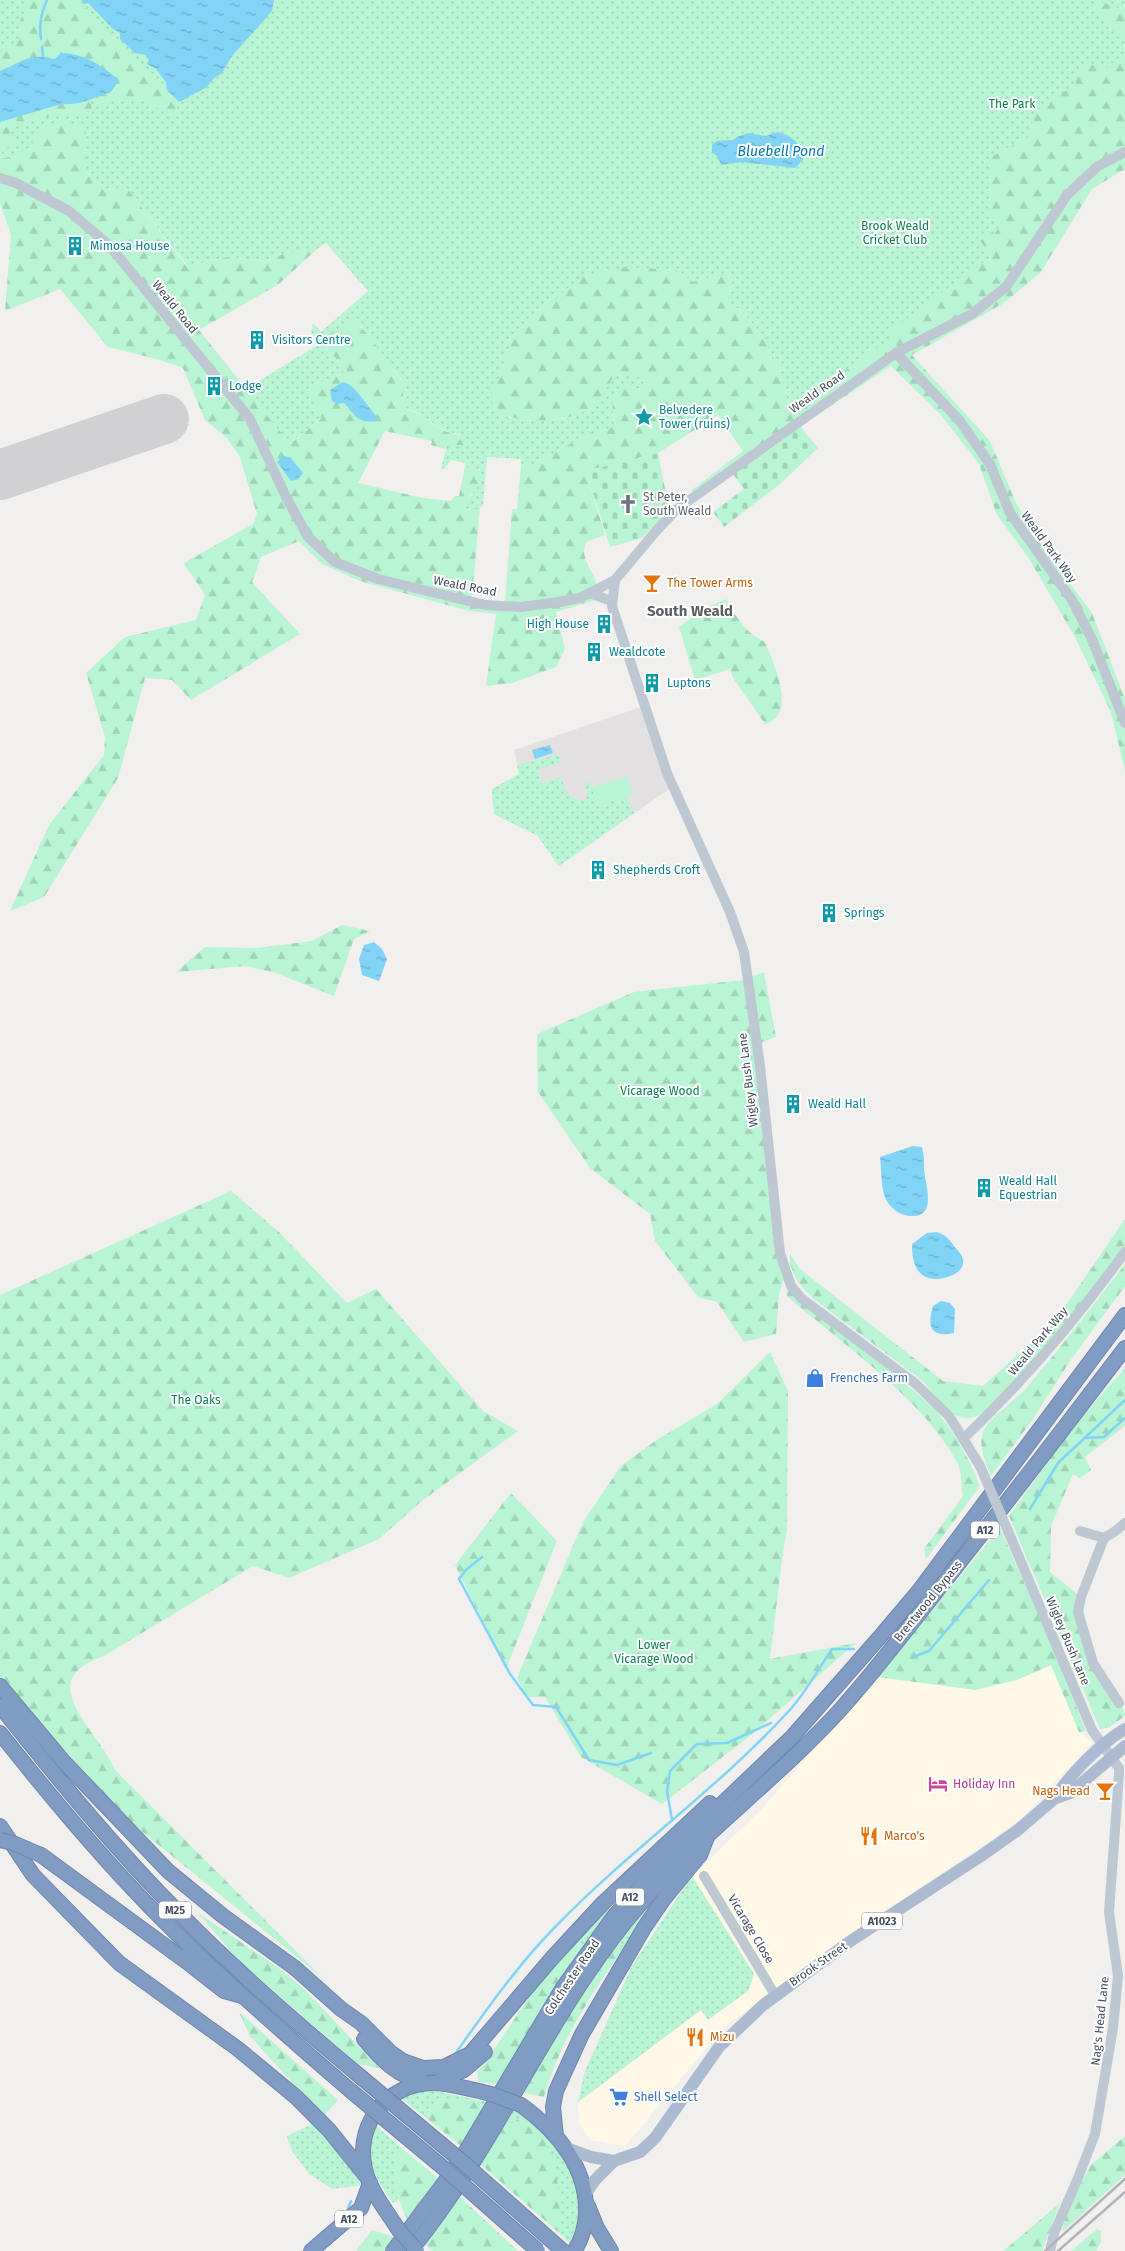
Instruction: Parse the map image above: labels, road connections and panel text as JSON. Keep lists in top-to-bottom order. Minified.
{"streets":{"highway":["A12","Brentwood Bypass","M25","Colchester Road"],"main road":["A1023","Brook Street"],"street":["Weald Road","Weald Park Way","Wigley Bush Lane","Vicarage Close","Nag's Head Lane"]},"crossings":[["Weald Road","Weald Park Way"],["Weald Road","Wigley Bush Lane"],["Weald Park Way","Wigley Bush Lane"],["Wigley Bush Lane","Brook Street"],["Wigley Bush Lane","Nag's Head Lane"],["A12","Brentwood Bypass"],["A12","M25"],["A12","Colchester Road"],["Brentwood Bypass","Colchester Road"],["Vicarage Close","Brook Street"],["Brook Street","Nag's Head Lane"]],"districts":["South Weald"],"water":["Bluebell Pond"],"parks":["The Park","Brook Weald Cricket Club","Vicarage Wood","The Oaks","Lower Vicarage Wood"],"places":{"building":["Mimosa House","Visitors Centre","Lodge","High House","Wealdcote","Luptons","Shepherds Croft","Springs","Weald Hall","Weald Hall Equestrian"],"place":["Belvedere Tower (ruins)"],"church":["St Peter, South Weald"],"bar":["The Tower Arms","Nags Head"],"shop":["Frenches Farm"],"hotel":["Holiday Inn"],"restaurant":["Marco's","Mizu"],"supermarket":["Shell Select"]}}
